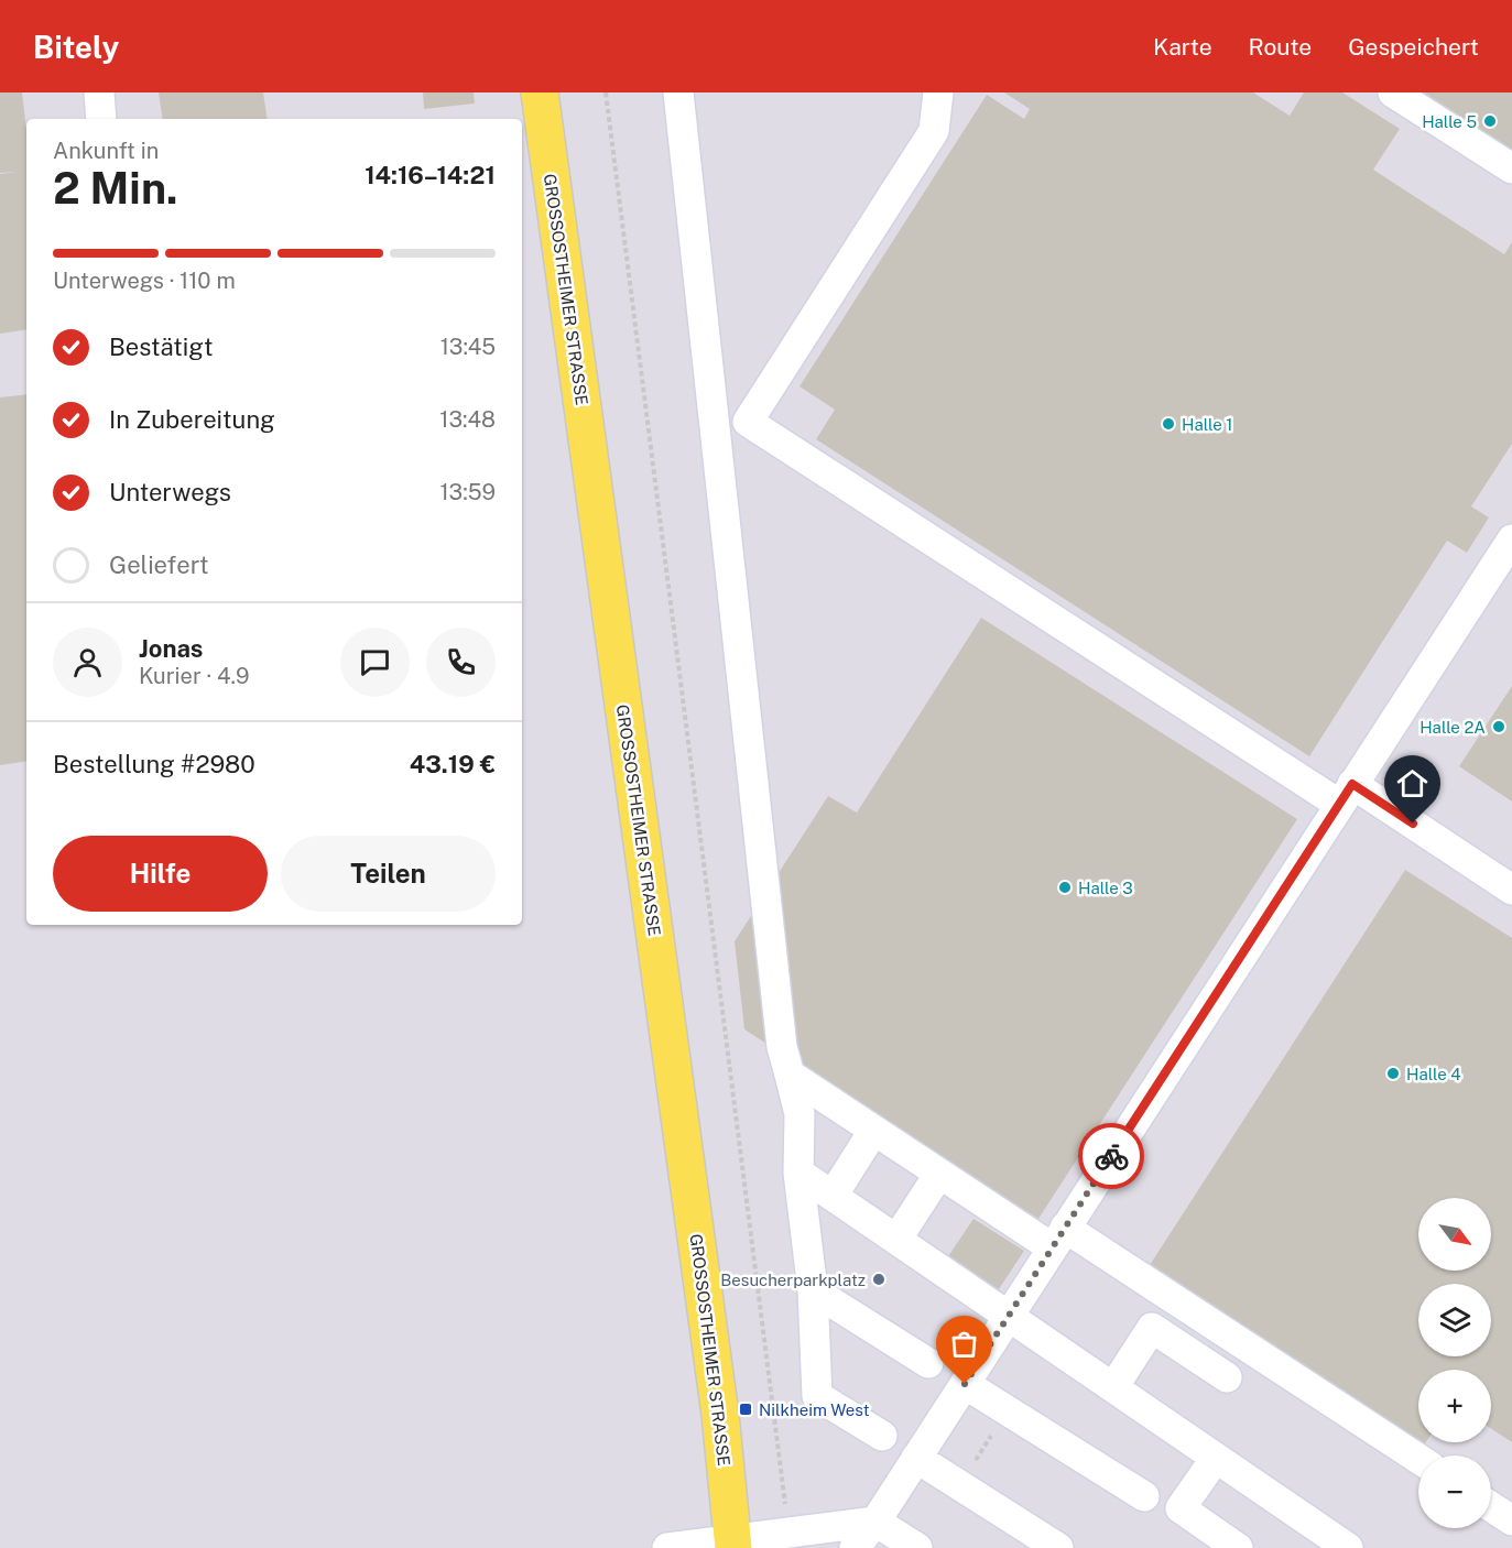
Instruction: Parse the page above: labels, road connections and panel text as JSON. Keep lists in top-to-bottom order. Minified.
{"streets":{"main road":["GROSSOSTHEIMER STRASSE"]},"places":{"other":["Halle 5","Halle 1","Halle 2A","Halle 3","Halle 4","Besucherparkplatz"],"transit":["Nilkheim West"]},"north":"bottom right","page":{"header":"Bitely","nav":["Karte","Route","Gespeichert"],"heading":["2 Min.","Ankunft in","14:16–14:21"],"panel":["Jonas","Kurier · 4.9","Bestellung #2980","43.19 €"],"bar":"Unterwegs · 110 m","list":[["Bestätigt","13:45"],["In Zubereitung","13:48"],["Unterwegs","13:59"],"Geliefert"],"buttons":["Hilfe","Teilen"],"map_buttons":["+","−"]}}
